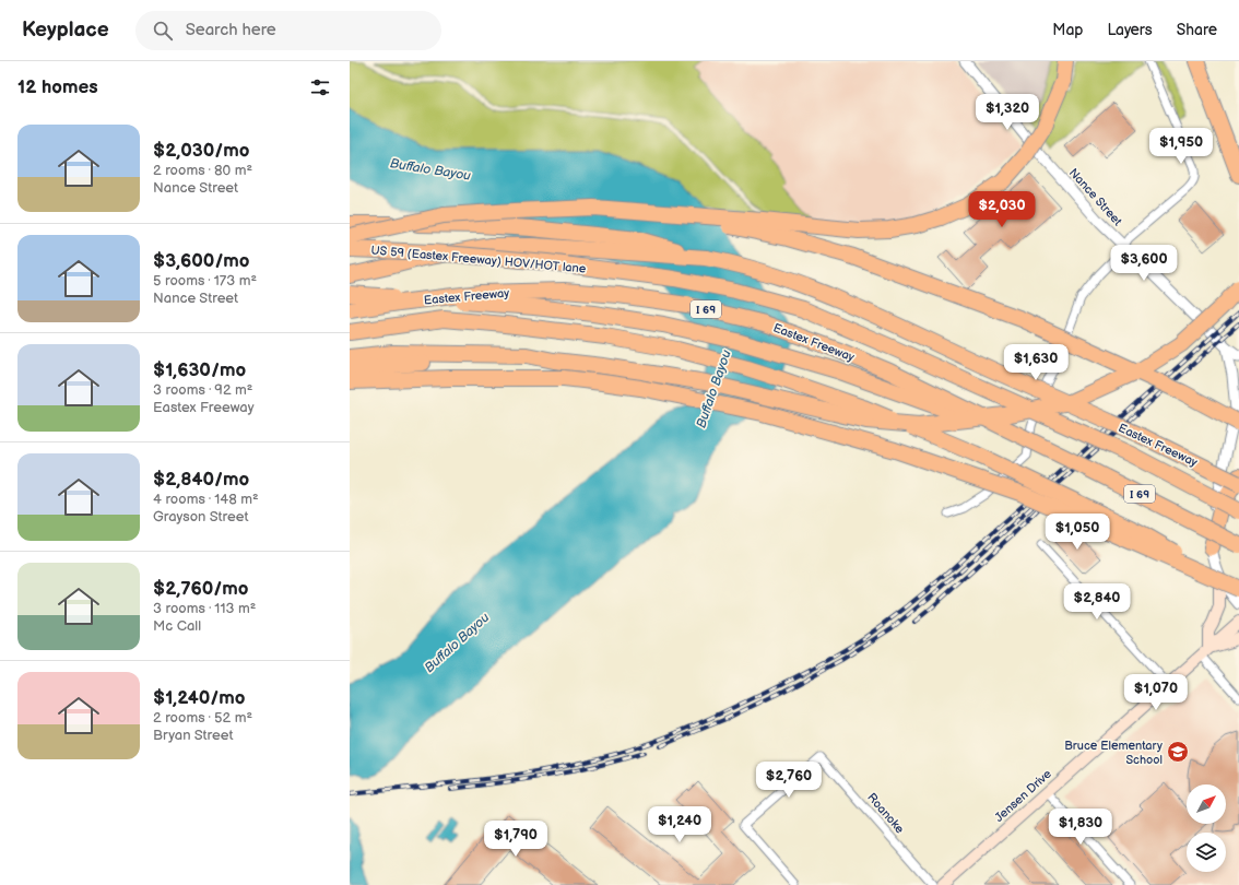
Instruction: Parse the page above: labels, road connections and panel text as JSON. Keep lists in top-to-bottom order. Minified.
{"streets":{"highway":["US 59 (Eastex Freeway) HOV/HOT lane","Eastex Freeway","I 69"],"main road":["Jensen Drive"],"street":["Nance Street","Roanoke"]},"water":["Buffalo Bayou"],"places":{"school or university":["Bruce Elementary School"]},"north":"top right","page":{"header":"Keyplace","search":"Search here","nav":["Map","Layers","Share"],"heading":"12 homes","price":["$1,320","$1,950","$2,030","$3,600","$1,630","$1,050","$2,840","$1,070","$2,760","$1,240","$1,830","$1,790"],"list":[{"name":"$2,030/mo","note":"2 rooms · 80 m² · Nance Street"},{"name":"$3,600/mo","note":"5 rooms · 173 m² · Nance Street"},{"name":"$1,630/mo","note":"3 rooms · 92 m² · Eastex Freeway"},{"name":"$2,840/mo","note":"4 rooms · 148 m² · Grayson Street"},{"name":"$2,760/mo","note":"3 rooms · 113 m² · Mc Call"},{"name":"$1,240/mo","note":"2 rooms · 52 m² · Bryan Street"}]}}
